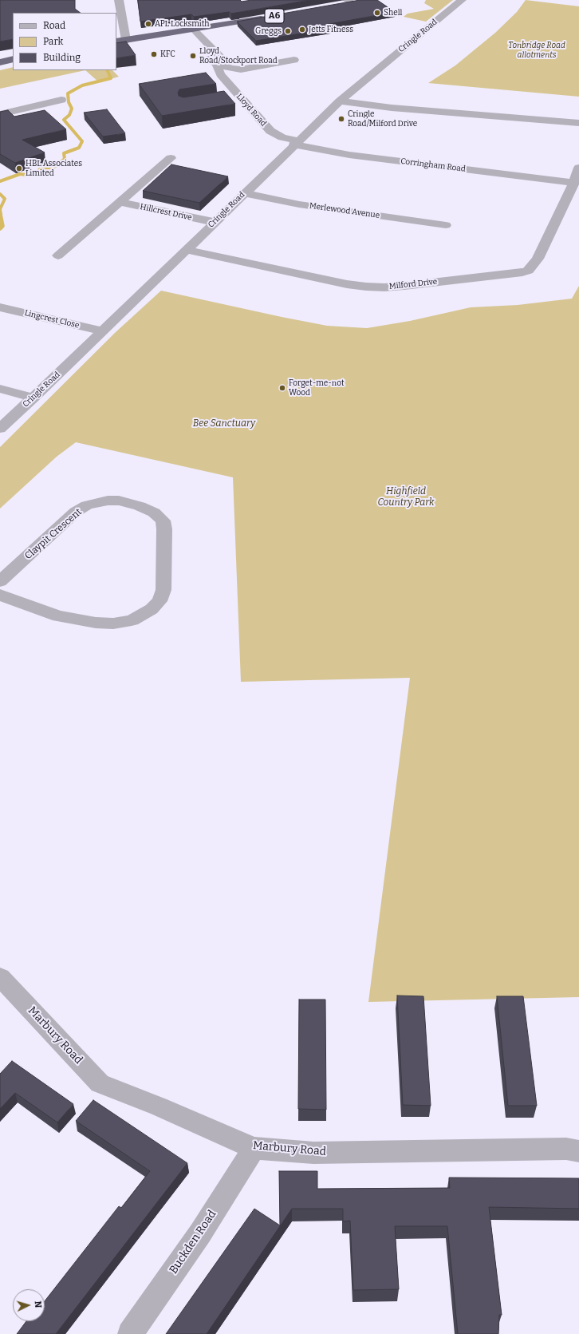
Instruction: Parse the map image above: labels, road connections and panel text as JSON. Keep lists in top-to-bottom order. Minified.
{"streets":{"highway":["A6"],"street":["Cringle Road","Lloyd Road","Corringham Road","Merlewood Avenue","Hillcrest Drive","Milford Drive","Lingcrest Close","Claypit Crescent","Marbury Road","Buckden Road"]},"crossings":[["A6","Lloyd Road"],["Cringle Road","Lloyd Road"],["Cringle Road","Corringham Road"],["Cringle Road","Merlewood Avenue"],["Cringle Road","Hillcrest Drive"],["Cringle Road","Milford Drive"],["Cringle Road","Lingcrest Close"],["Lloyd Road","Corringham Road"],["Corringham Road","Milford Drive"],["Marbury Road","Buckden Road"]],"parks":["Tonbridge Road allotments","Bee Sanctuary","Highfield Country Park"],"places":["Shell","APL Locksmith","Jetts Fitness","Greggs","KFC","Lloyd Road/Stockport Road","Cringle Road/Milford Drive","HBL Associates Limited","Forget-me-not Wood"],"legend":["Road","Park","Building"],"north":"right"}
